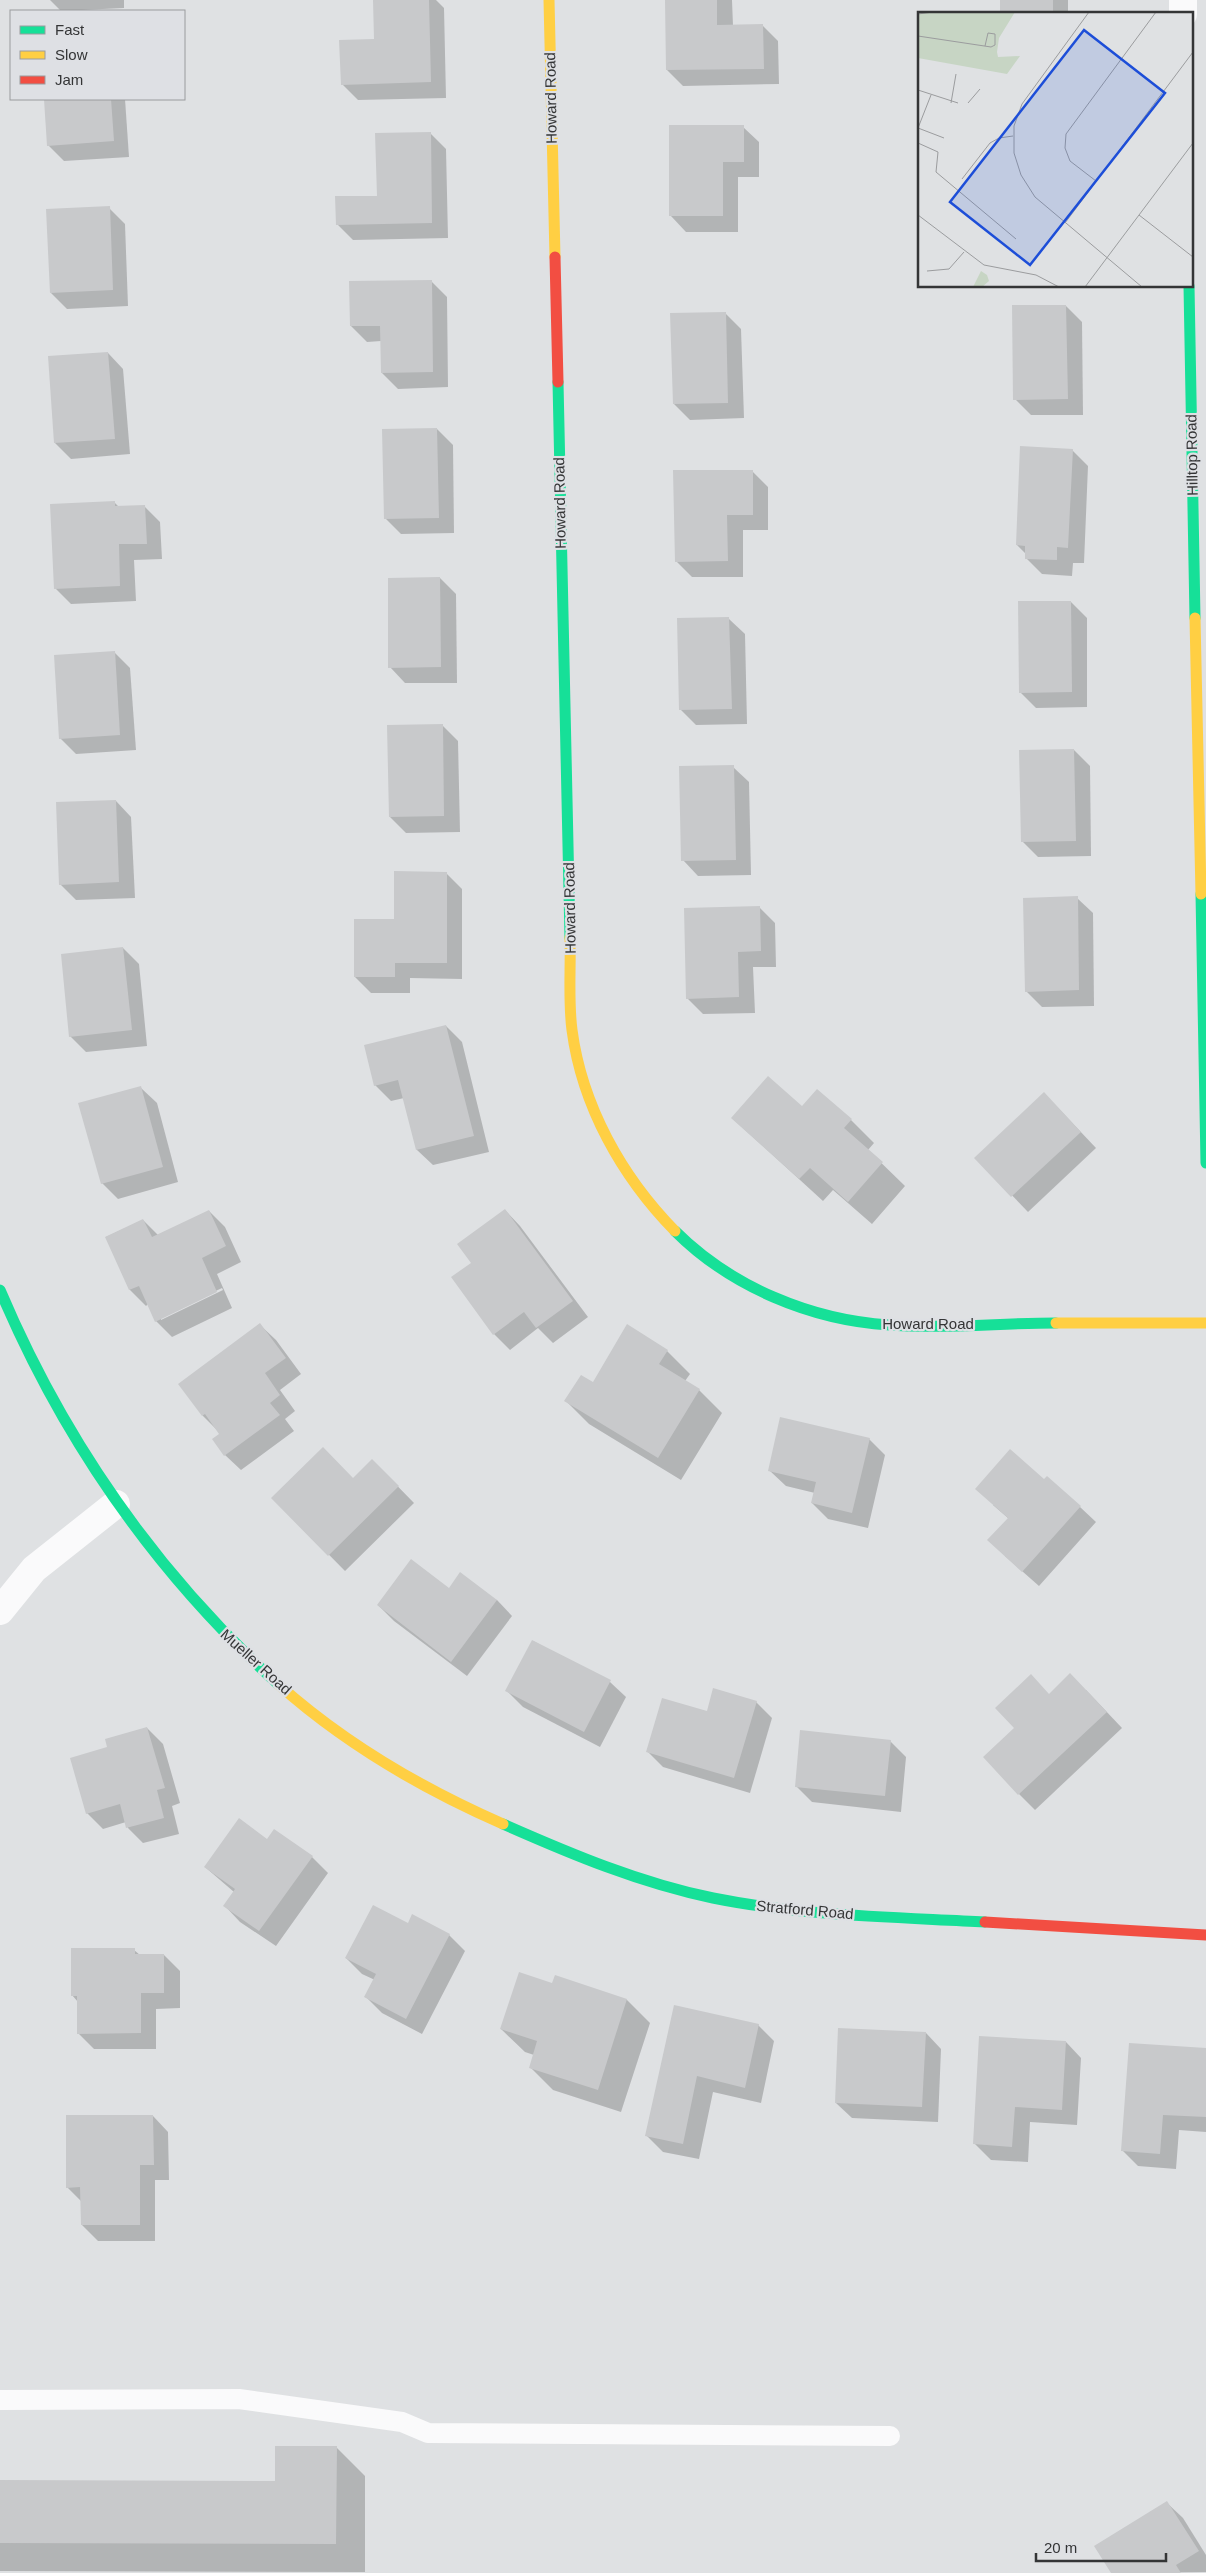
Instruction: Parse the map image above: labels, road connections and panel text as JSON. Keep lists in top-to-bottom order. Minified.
{"streets":{"street":["Howard Road","Hilltop Road","Mueller Road","Stratford Road"]},"crossings":[["Mueller Road","Stratford Road"]],"legend":["Fast","Slow","Jam"],"scale_bar":"20 m"}
